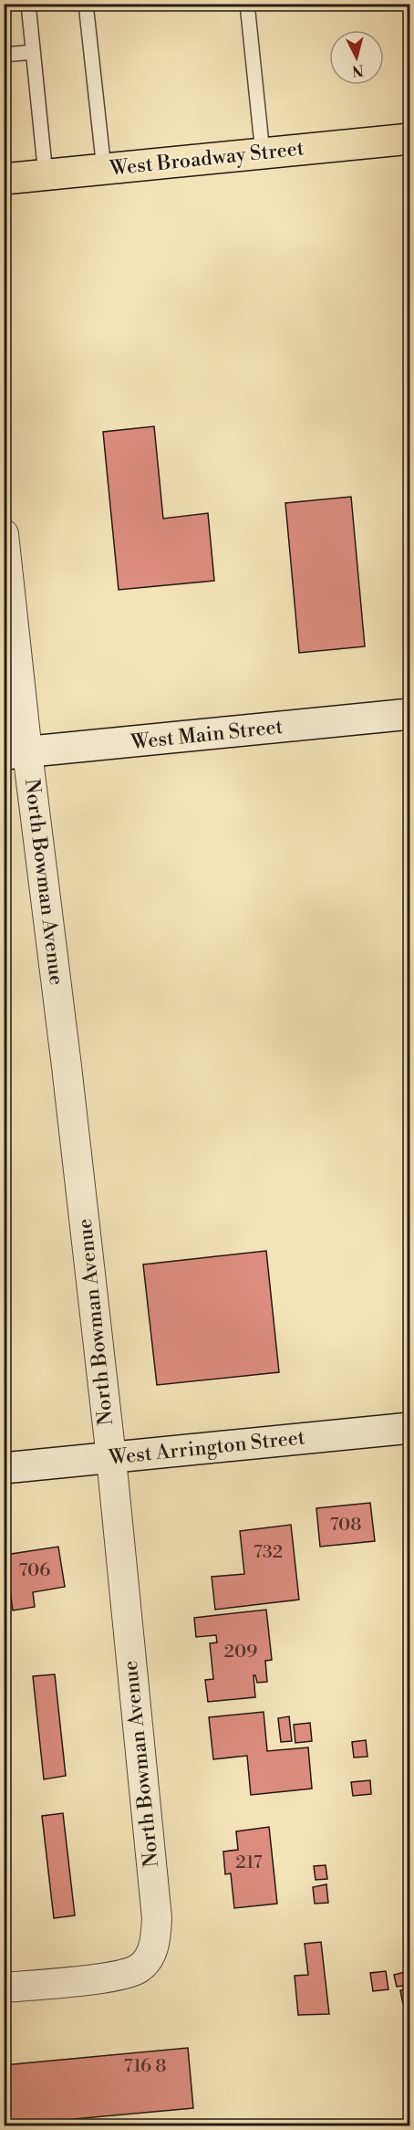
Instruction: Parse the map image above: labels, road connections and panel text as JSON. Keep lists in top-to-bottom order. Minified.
{"streets":{"main road":["West Broadway Street"],"street":["West Main Street","North Bowman Avenue","West Arrington Street"]},"crossings":[["West Main Street","North Bowman Avenue"],["North Bowman Avenue","West Arrington Street"]],"house_numbers":["708","732","706","209","217","716 8"],"north":"bottom"}
